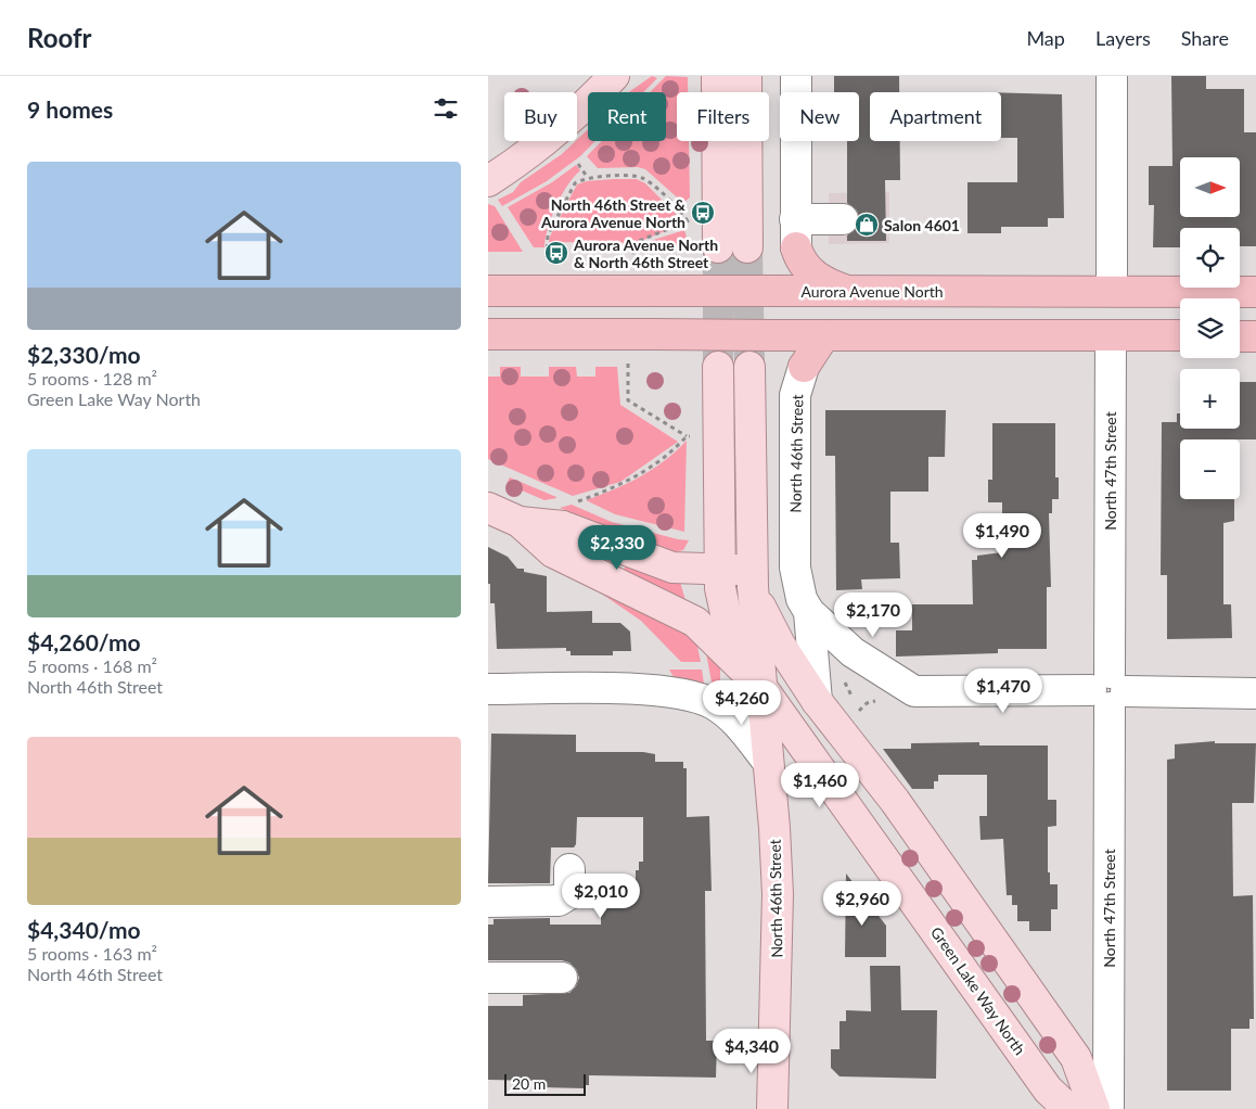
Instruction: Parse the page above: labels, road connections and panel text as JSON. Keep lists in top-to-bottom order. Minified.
{"streets":{"highway":["Aurora Avenue North"],"main road":["North 46th Street","Green Lake Way North"],"street":["North 47th Street"]},"crossings":[["North 46th Street","Green Lake Way North"]],"places":{"bus stop":["North 46th Street & Aurora Avenue North","Aurora Avenue North & North 46th Street"],"shop":["Salon 4601"]},"scale_bar":"20 m","north":"right","page":{"header":"Roofr","nav":["Map","Layers","Share"],"heading":"9 homes","chip":["Buy","Rent","Filters","New","Apartment"],"list":[{"name":"$2,330/mo","note":"5 rooms · 128 m² · Green Lake Way North"},{"name":"$4,260/mo","note":"5 rooms · 168 m² · North 46th Street"},{"name":"$4,340/mo","note":"5 rooms · 163 m² · North 46th Street"}],"map_buttons":["+","−"],"price":["$1,490","$2,330","$2,170","$1,470","$4,260","$1,460","$2,010","$2,960","$4,340"],"scale":"20 m"}}
